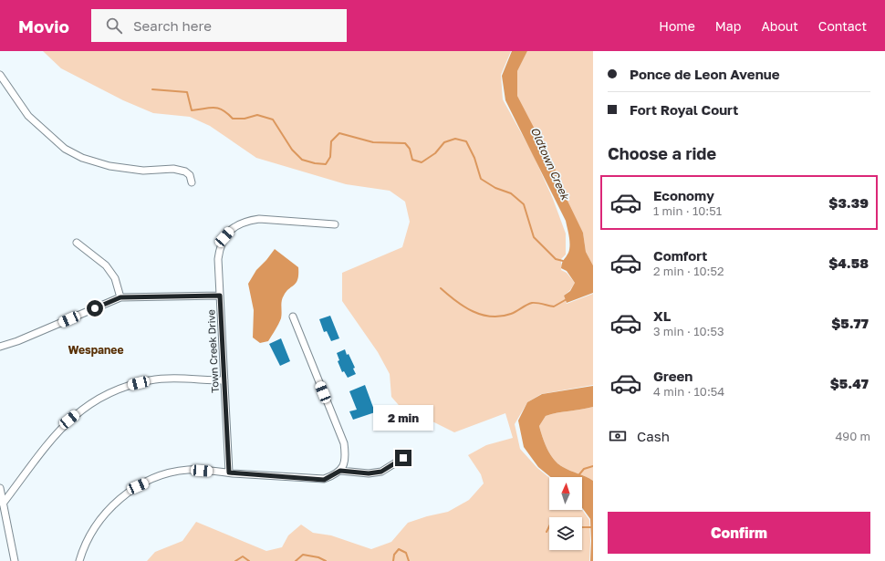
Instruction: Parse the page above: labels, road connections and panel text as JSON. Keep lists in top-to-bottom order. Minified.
{"streets":{"street":["Town Creek Drive"]},"districts":["Wespanee"],"water":["Oldtown Creek"],"north":"top","page":{"header":"Movio","search":"Search here","nav":["Home","Map","About","Contact"],"banner":["Ponce de Leon Avenue","Fort Royal Court"],"heading":"Choose a ride","list":[{"name":"Economy","note":"1 min · 10:51","value":"$3.39"},{"name":"Comfort","note":"2 min · 10:52","value":"$4.58"},{"name":"XL","note":"3 min · 10:53","value":"$5.77"},{"name":"Green","note":"4 min · 10:54","value":"$5.47"}],"bubble":"2 min","pay":["Cash","490 m"],"buttons":"Confirm"}}
